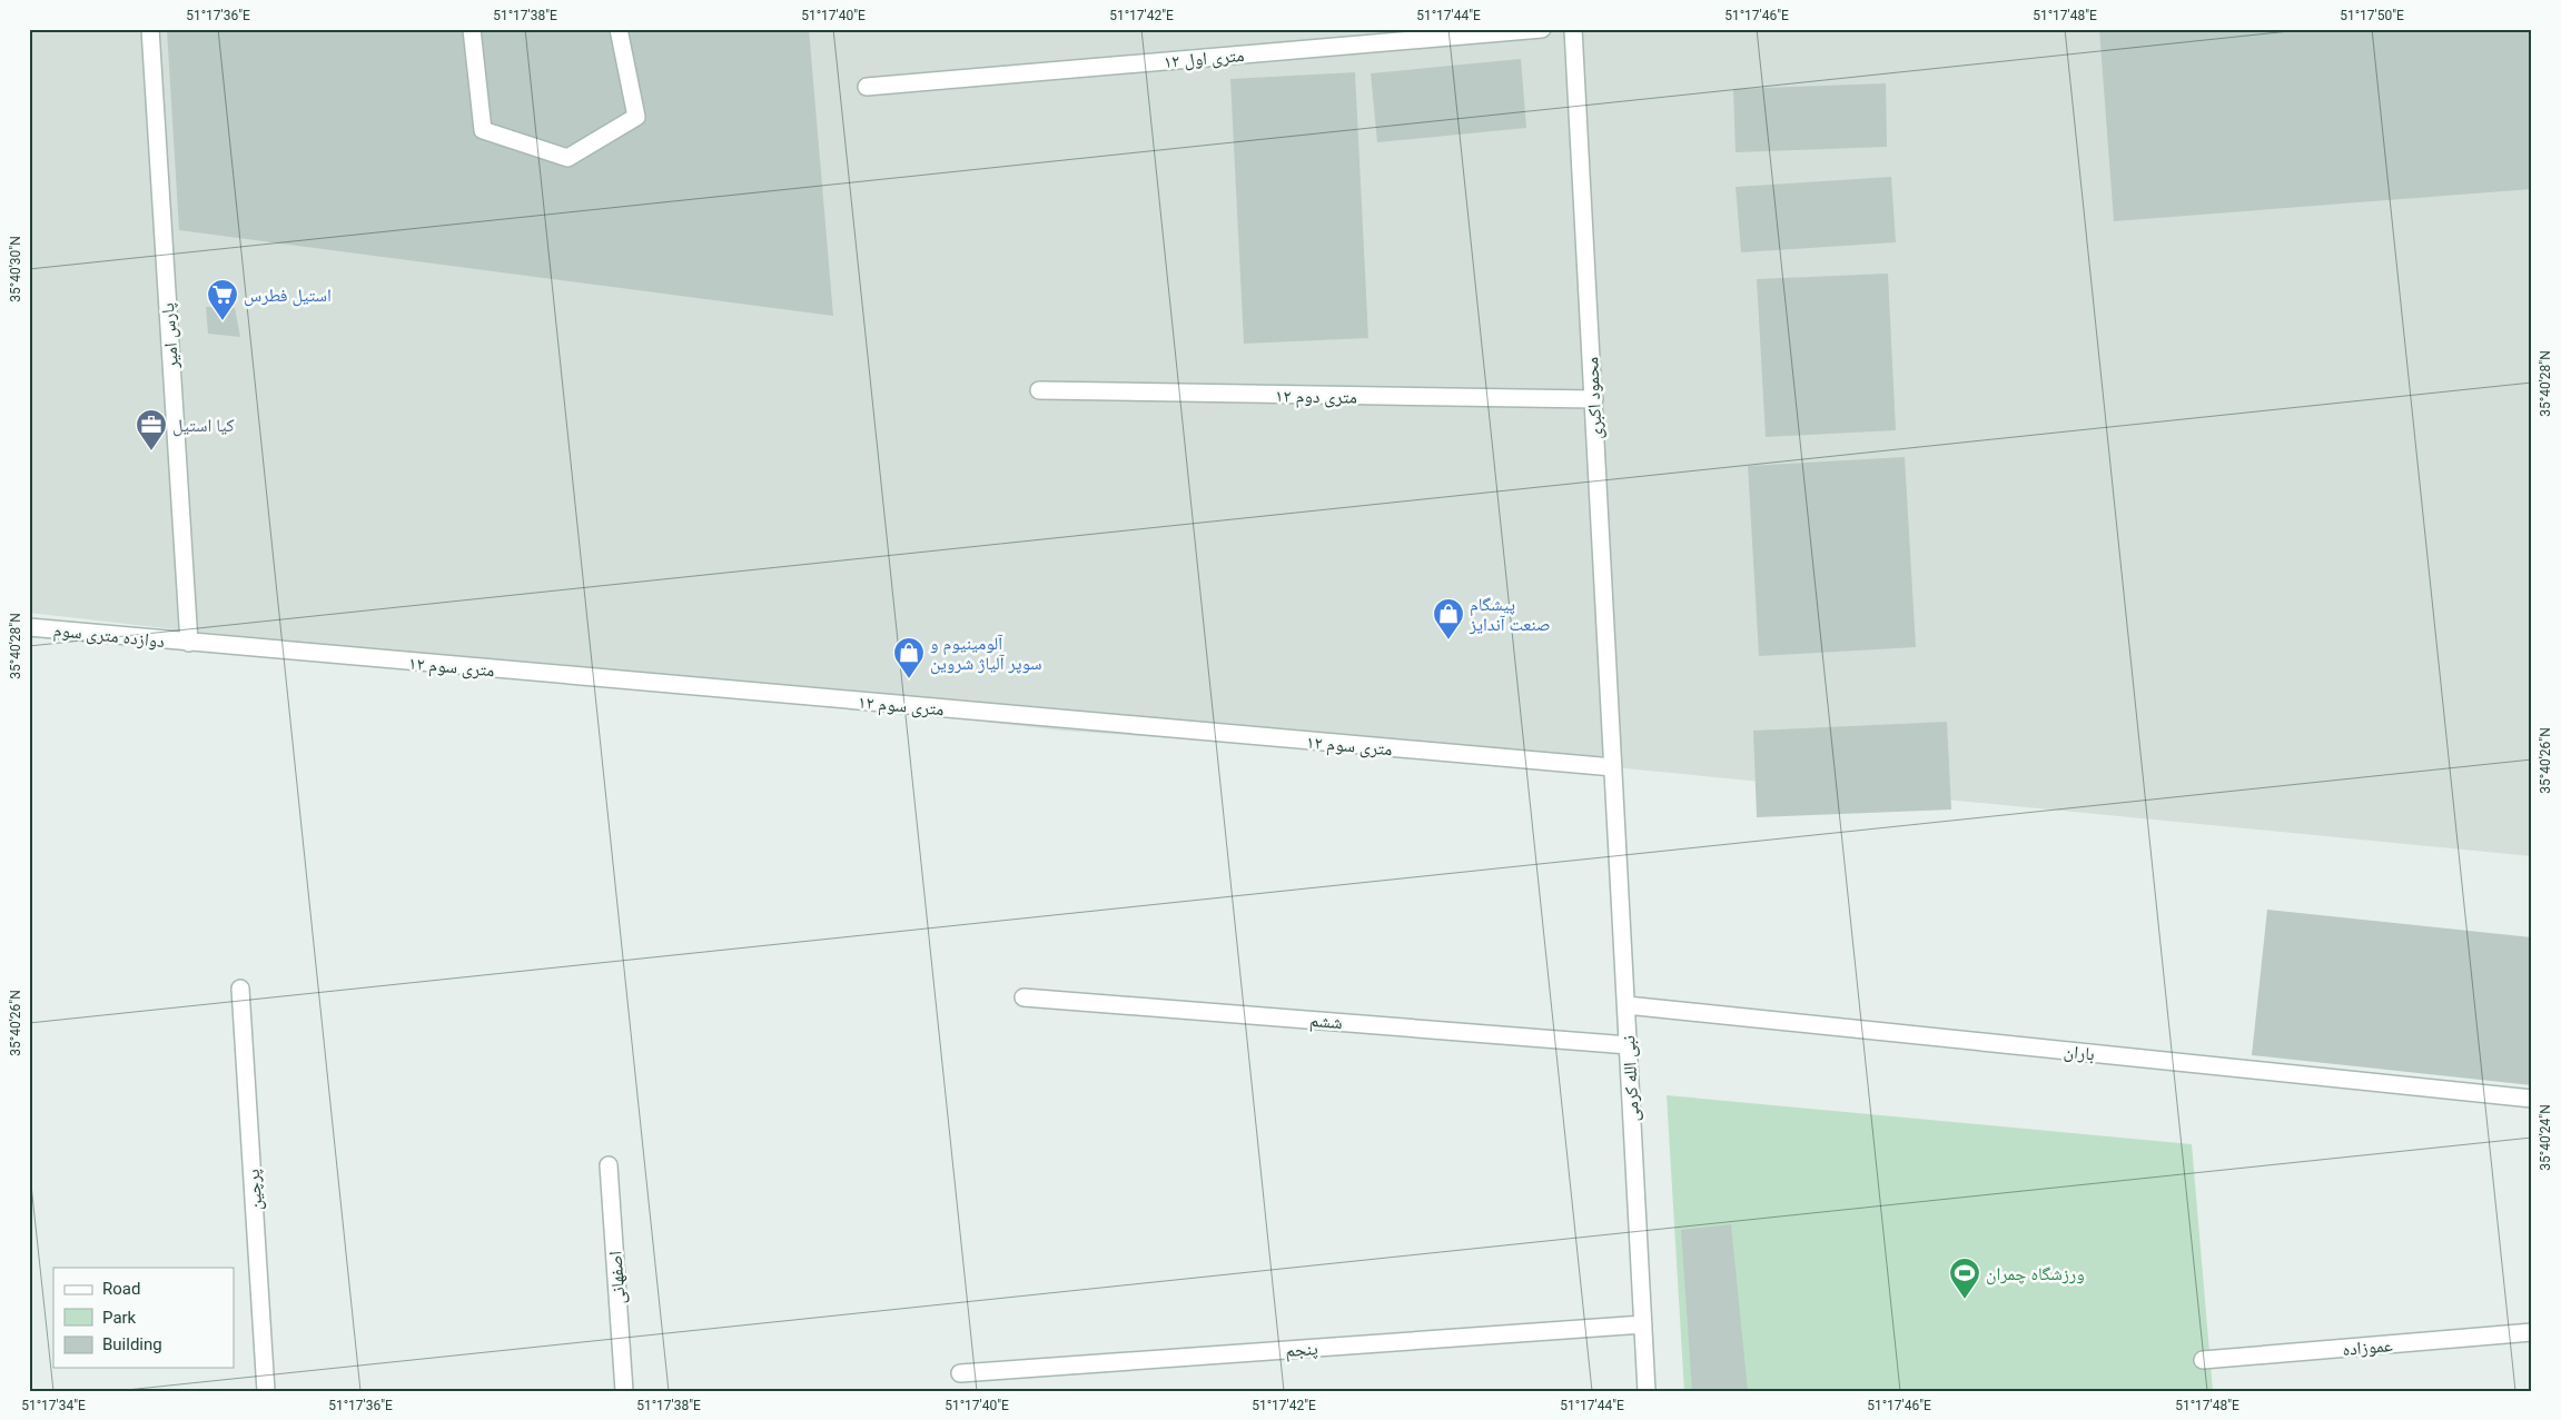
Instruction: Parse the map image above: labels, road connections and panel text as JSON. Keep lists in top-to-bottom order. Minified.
{"streets":{"street":["۱۲ متری اول","پارس امیر","۱۲ متری دوم","محمود اکبری","دوازده متری سوم","۱۲ متری سوم","ششم","باران","نبی الله کرمی","پرچین","اصفهانی","عموزاده","پنجم"]},"crossings":[["پارس امیر","دوازده متری سوم"],["پارس امیر","۱۲ متری سوم"],["۱۲ متری دوم","محمود اکبری"],["محمود اکبری","۱۲ متری سوم"],["محمود اکبری","نبی الله کرمی"],["دوازده متری سوم","۱۲ متری سوم"],["۱۲ متری سوم","نبی الله کرمی"],["ششم","نبی الله کرمی"],["باران","نبی الله کرمی"],["نبی الله کرمی","پنجم"]],"places":{"supermarket":["استیل فطرس"],"office":["کیا استیل"],"shop":["پیشگام صنعت آندایز","آلومینیوم و سوپر آلیاژ شروین"],"sports":["ورزشگاه چمران"]},"legend":["Road","Park","Building"],"coordinates":["51°17'36\"E","51°17'38\"E","51°17'40\"E","51°17'42\"E","51°17'44\"E","51°17'46\"E","51°17'48\"E","51°17'50\"E","35°40'30\"N","35°40'28\"N","35°40'26\"N","35°40'24\"N","51°17'34\"E"]}
